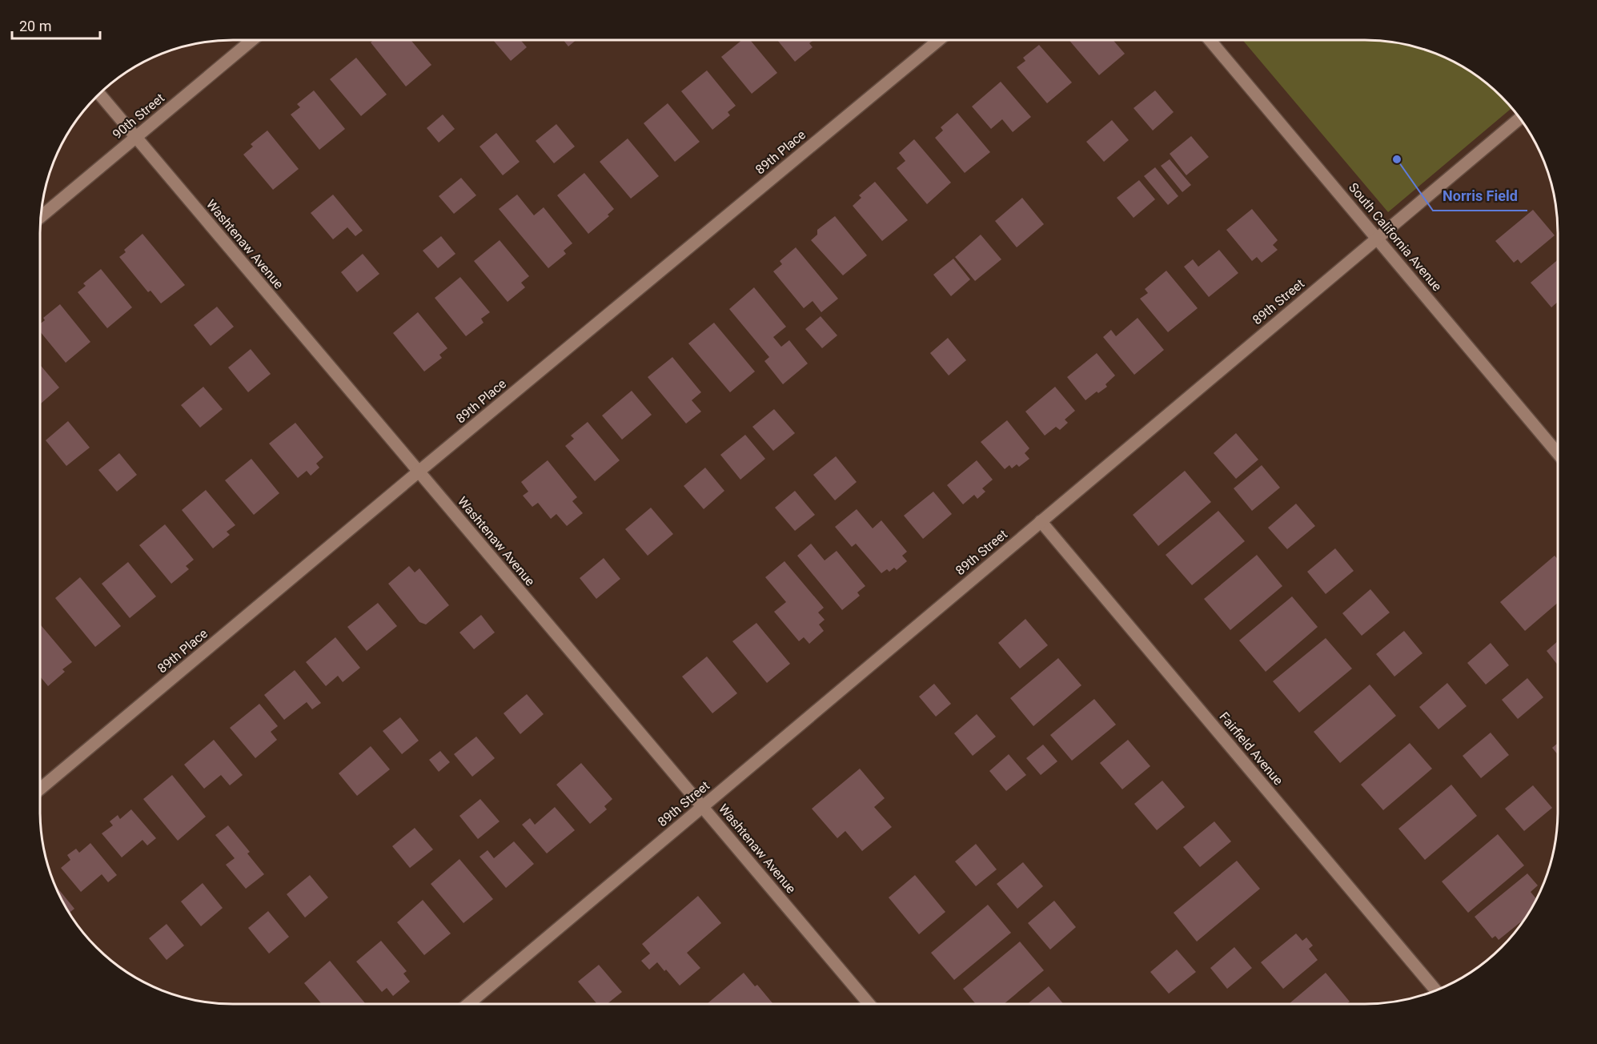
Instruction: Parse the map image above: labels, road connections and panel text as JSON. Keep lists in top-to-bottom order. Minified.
{"streets":{"street":["90th Street","89th Place","South California Avenue","Washtenaw Avenue","89th Street","Fairfield Avenue"]},"crossings":[["90th Street","Washtenaw Avenue"],["89th Place","Washtenaw Avenue"],["South California Avenue","89th Street"],["Washtenaw Avenue","89th Street"],["89th Street","Fairfield Avenue"]],"places":["Norris Field"],"scale_bar":"20 m"}
